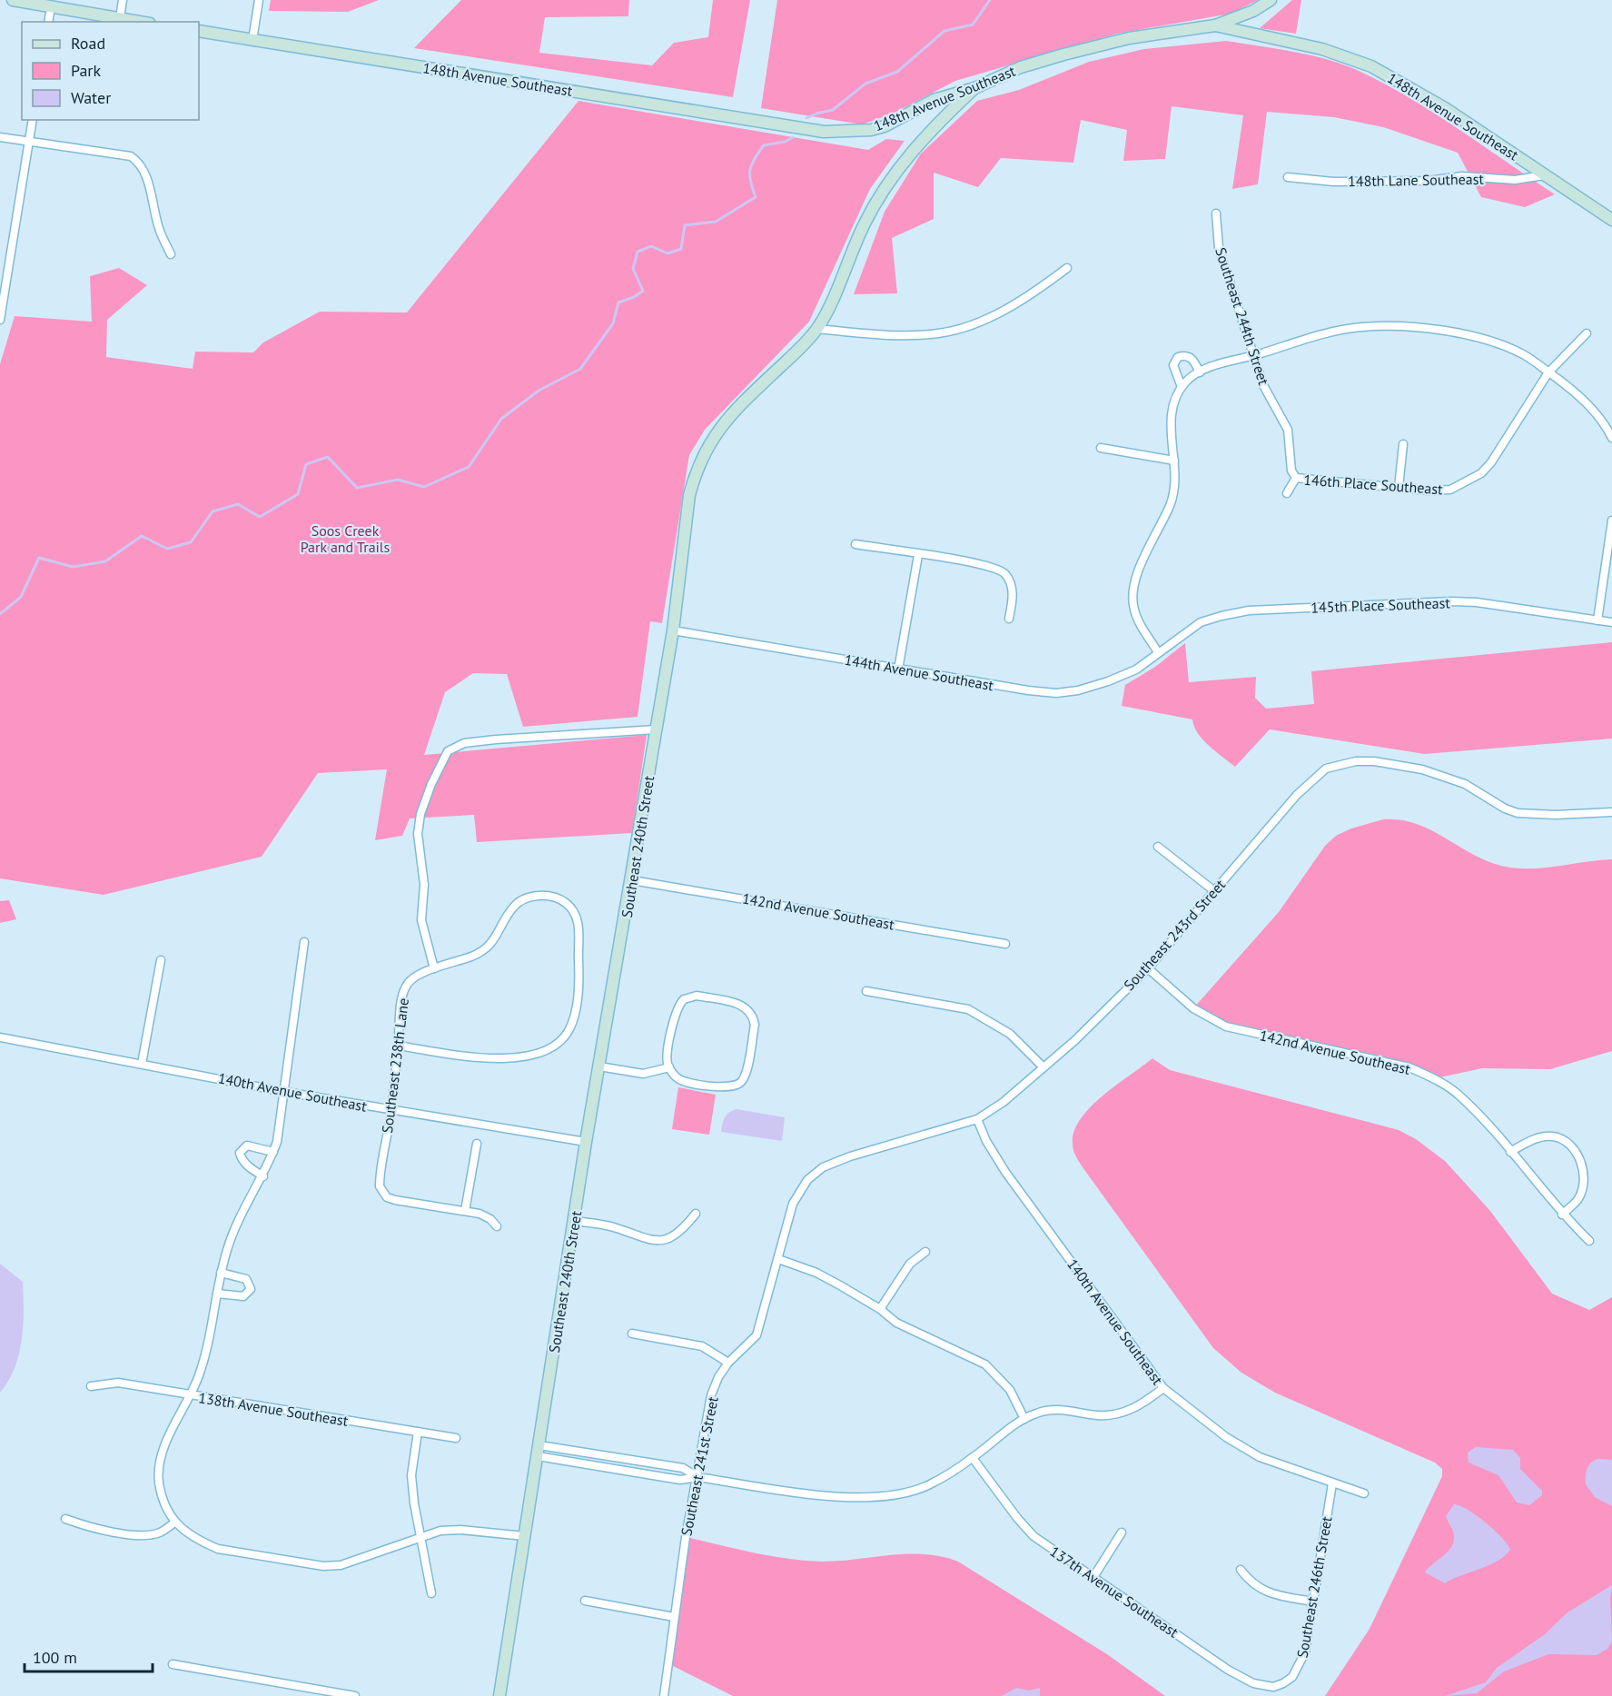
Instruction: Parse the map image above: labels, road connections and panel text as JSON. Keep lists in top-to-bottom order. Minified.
{"streets":{"main road":["148th Avenue Southeast","Southeast 240th Street"],"street":["148th Lane Southeast","Southeast 244th Street","146th Place Southeast","145th Place Southeast","144th Avenue Southeast","142nd Avenue Southeast","Southeast 243rd Street","Southeast 238th Lane","140th Avenue Southeast","138th Avenue Southeast","Southeast 241st Street","Southeast 246th Street","137th Avenue Southeast"]},"crossings":[["148th Avenue Southeast","148th Lane Southeast"],["148th Avenue Southeast","Southeast 240th Street"],["Southeast 244th Street","146th Place Southeast"],["145th Place Southeast","144th Avenue Southeast"],["144th Avenue Southeast","Southeast 240th Street"],["Southeast 240th Street","142nd Avenue Southeast"],["Southeast 240th Street","140th Avenue Southeast"],["142nd Avenue Southeast","Southeast 243rd Street"],["Southeast 243rd Street","140th Avenue Southeast"],["Southeast 243rd Street","Southeast 241st Street"],["Southeast 238th Lane","140th Avenue Southeast"],["140th Avenue Southeast","Southeast 241st Street"],["140th Avenue Southeast","Southeast 246th Street"],["Southeast 246th Street","137th Avenue Southeast"]],"parks":["Soos Creek Park and Trails"],"legend":["Road","Park","Water"],"scale_bar":"100 m"}
